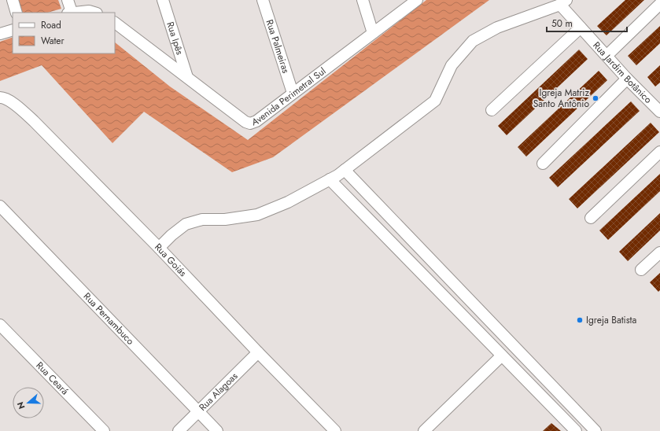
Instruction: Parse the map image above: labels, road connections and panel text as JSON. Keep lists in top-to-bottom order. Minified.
{"streets":{"street":["Rua Ipês","Rua Palmeiras","Rua Jardim Botânico","Avenida Perimetral Sul","Rua Goiás","Rua Pernambuco","Rua Ceará","Rua Alagoas"]},"crossings":[["Rua Ipês","Avenida Perimetral Sul"],["Rua Palmeiras","Avenida Perimetral Sul"],["Rua Goiás","Rua Alagoas"],["Rua Pernambuco","Rua Alagoas"]],"places":["Igreja Matriz Santo Antônio","Igreja Batista"],"legend":["Road","Water"],"scale_bar":"50 m","north":"left"}
